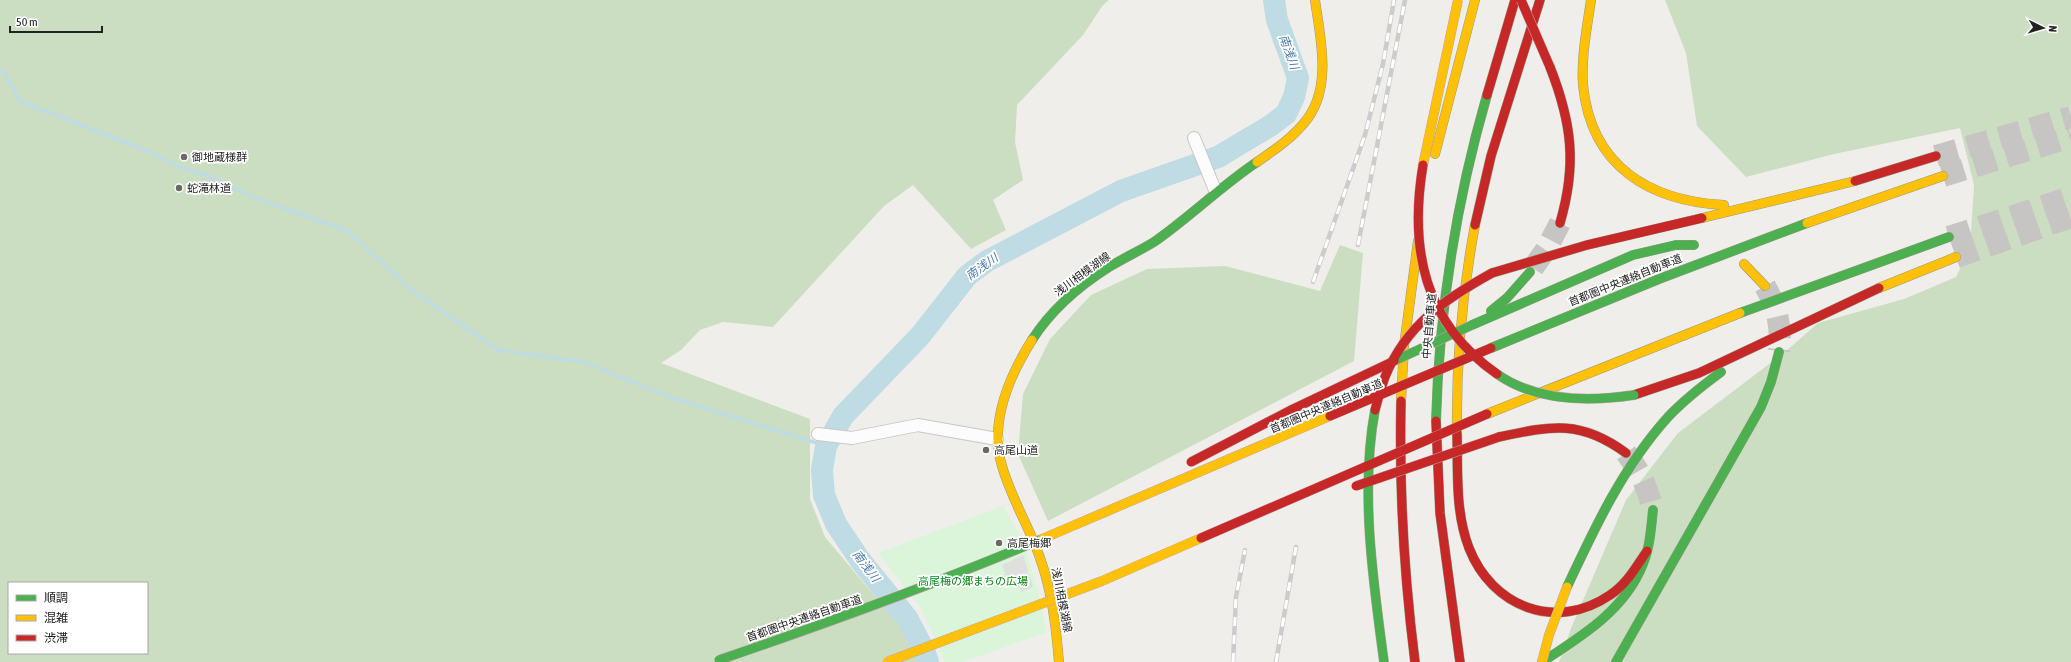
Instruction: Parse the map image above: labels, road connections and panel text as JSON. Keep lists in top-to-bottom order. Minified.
{"streets":{"main road":["浅川相模湖線","首都圏中央連絡自動車道","中央自動車道"]},"water":["南浅川"],"parks":["高尾梅の郷まちの広場"],"places":["御地蔵様群","蛇滝林道","高尾山道","高尾梅郷"],"legend":["順調","混雑","渋滞"],"scale_bar":"50 m","north":"right"}
